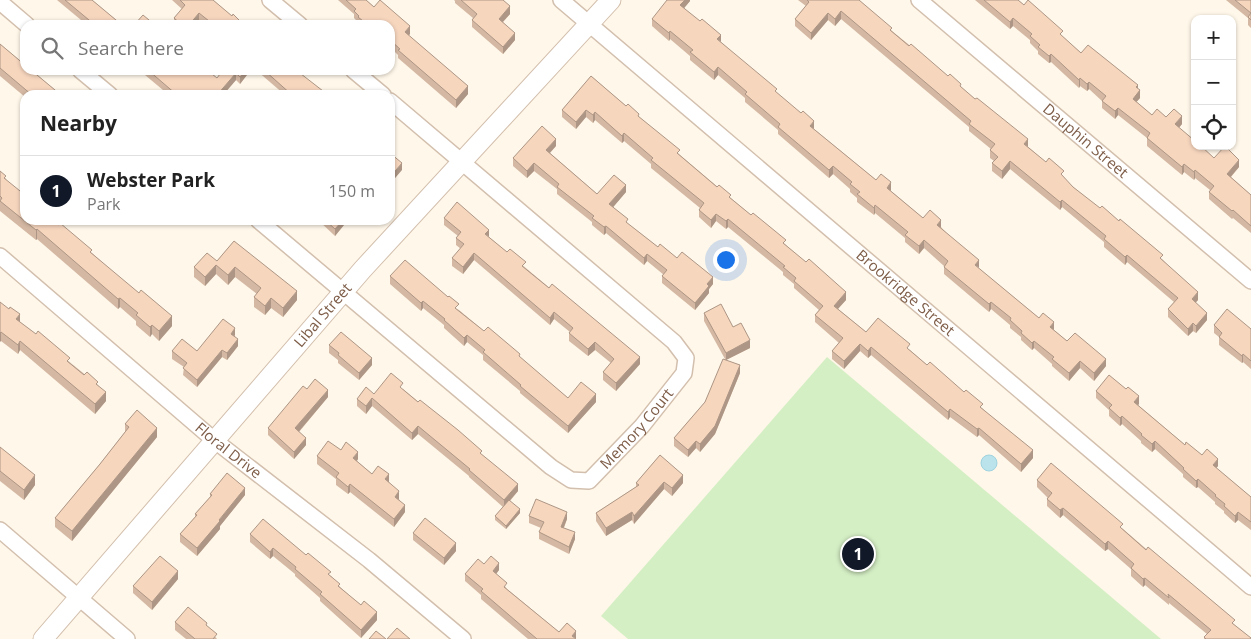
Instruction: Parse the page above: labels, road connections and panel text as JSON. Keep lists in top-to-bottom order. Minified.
{"streets":{"street":["Dauphin Street","Brookridge Street","Libal Street","Memory Court","Floral Drive"]},"crossings":[["Brookridge Street","Libal Street"],["Libal Street","Memory Court"],["Libal Street","Floral Drive"]],"page":{"map_buttons":["+","−"],"search":"Search here","heading":"Nearby","list":[{"mark":"1","name":"Webster Park","note":"Park","value":"150 m"}],"pins":"1"}}
